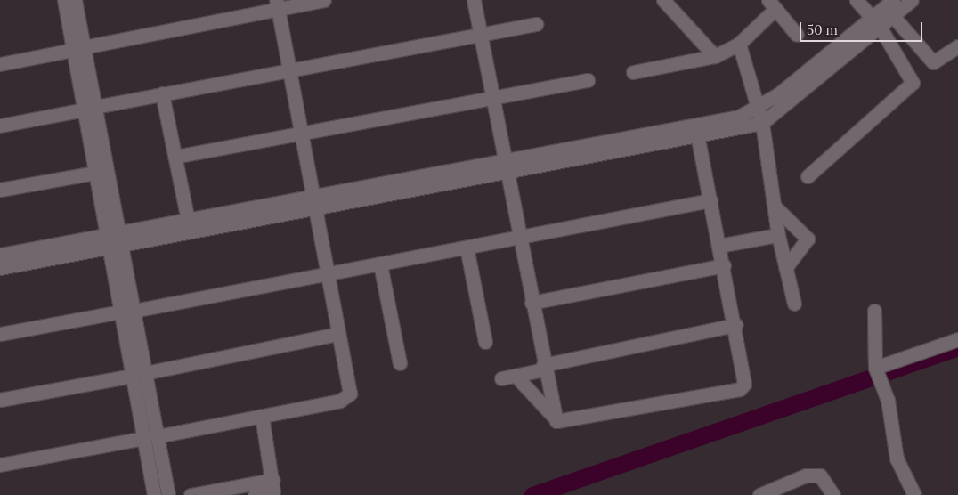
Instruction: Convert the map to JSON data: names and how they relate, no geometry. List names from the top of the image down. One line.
{"scale_bar":"50 m"}
